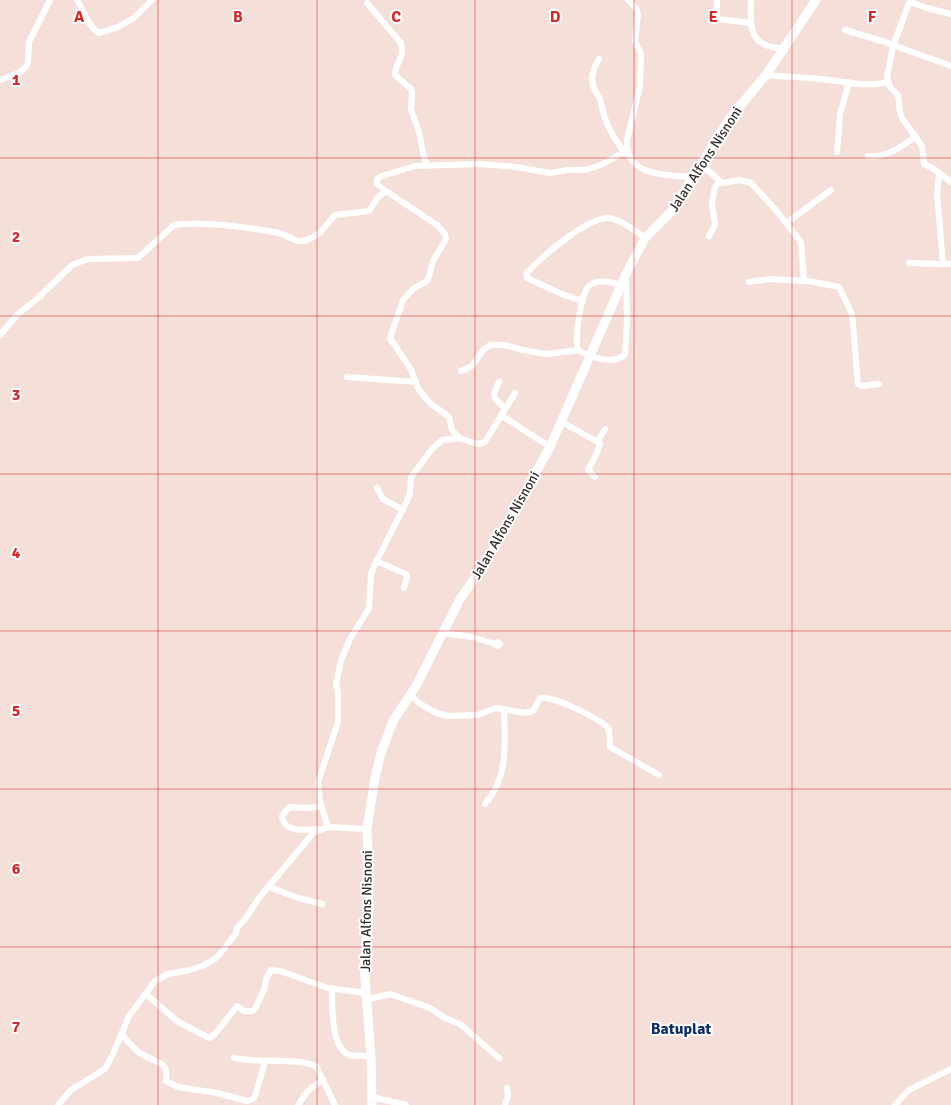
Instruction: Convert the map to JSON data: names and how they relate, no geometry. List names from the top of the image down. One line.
{"streets":{"main road":["Jalan Alfons Nisnoni"]},"districts":["Batuplat"],"grid":{"columns":["A","B","C","D","E","F"],"rows":["1","2","3","4","5","6","7"]}}
